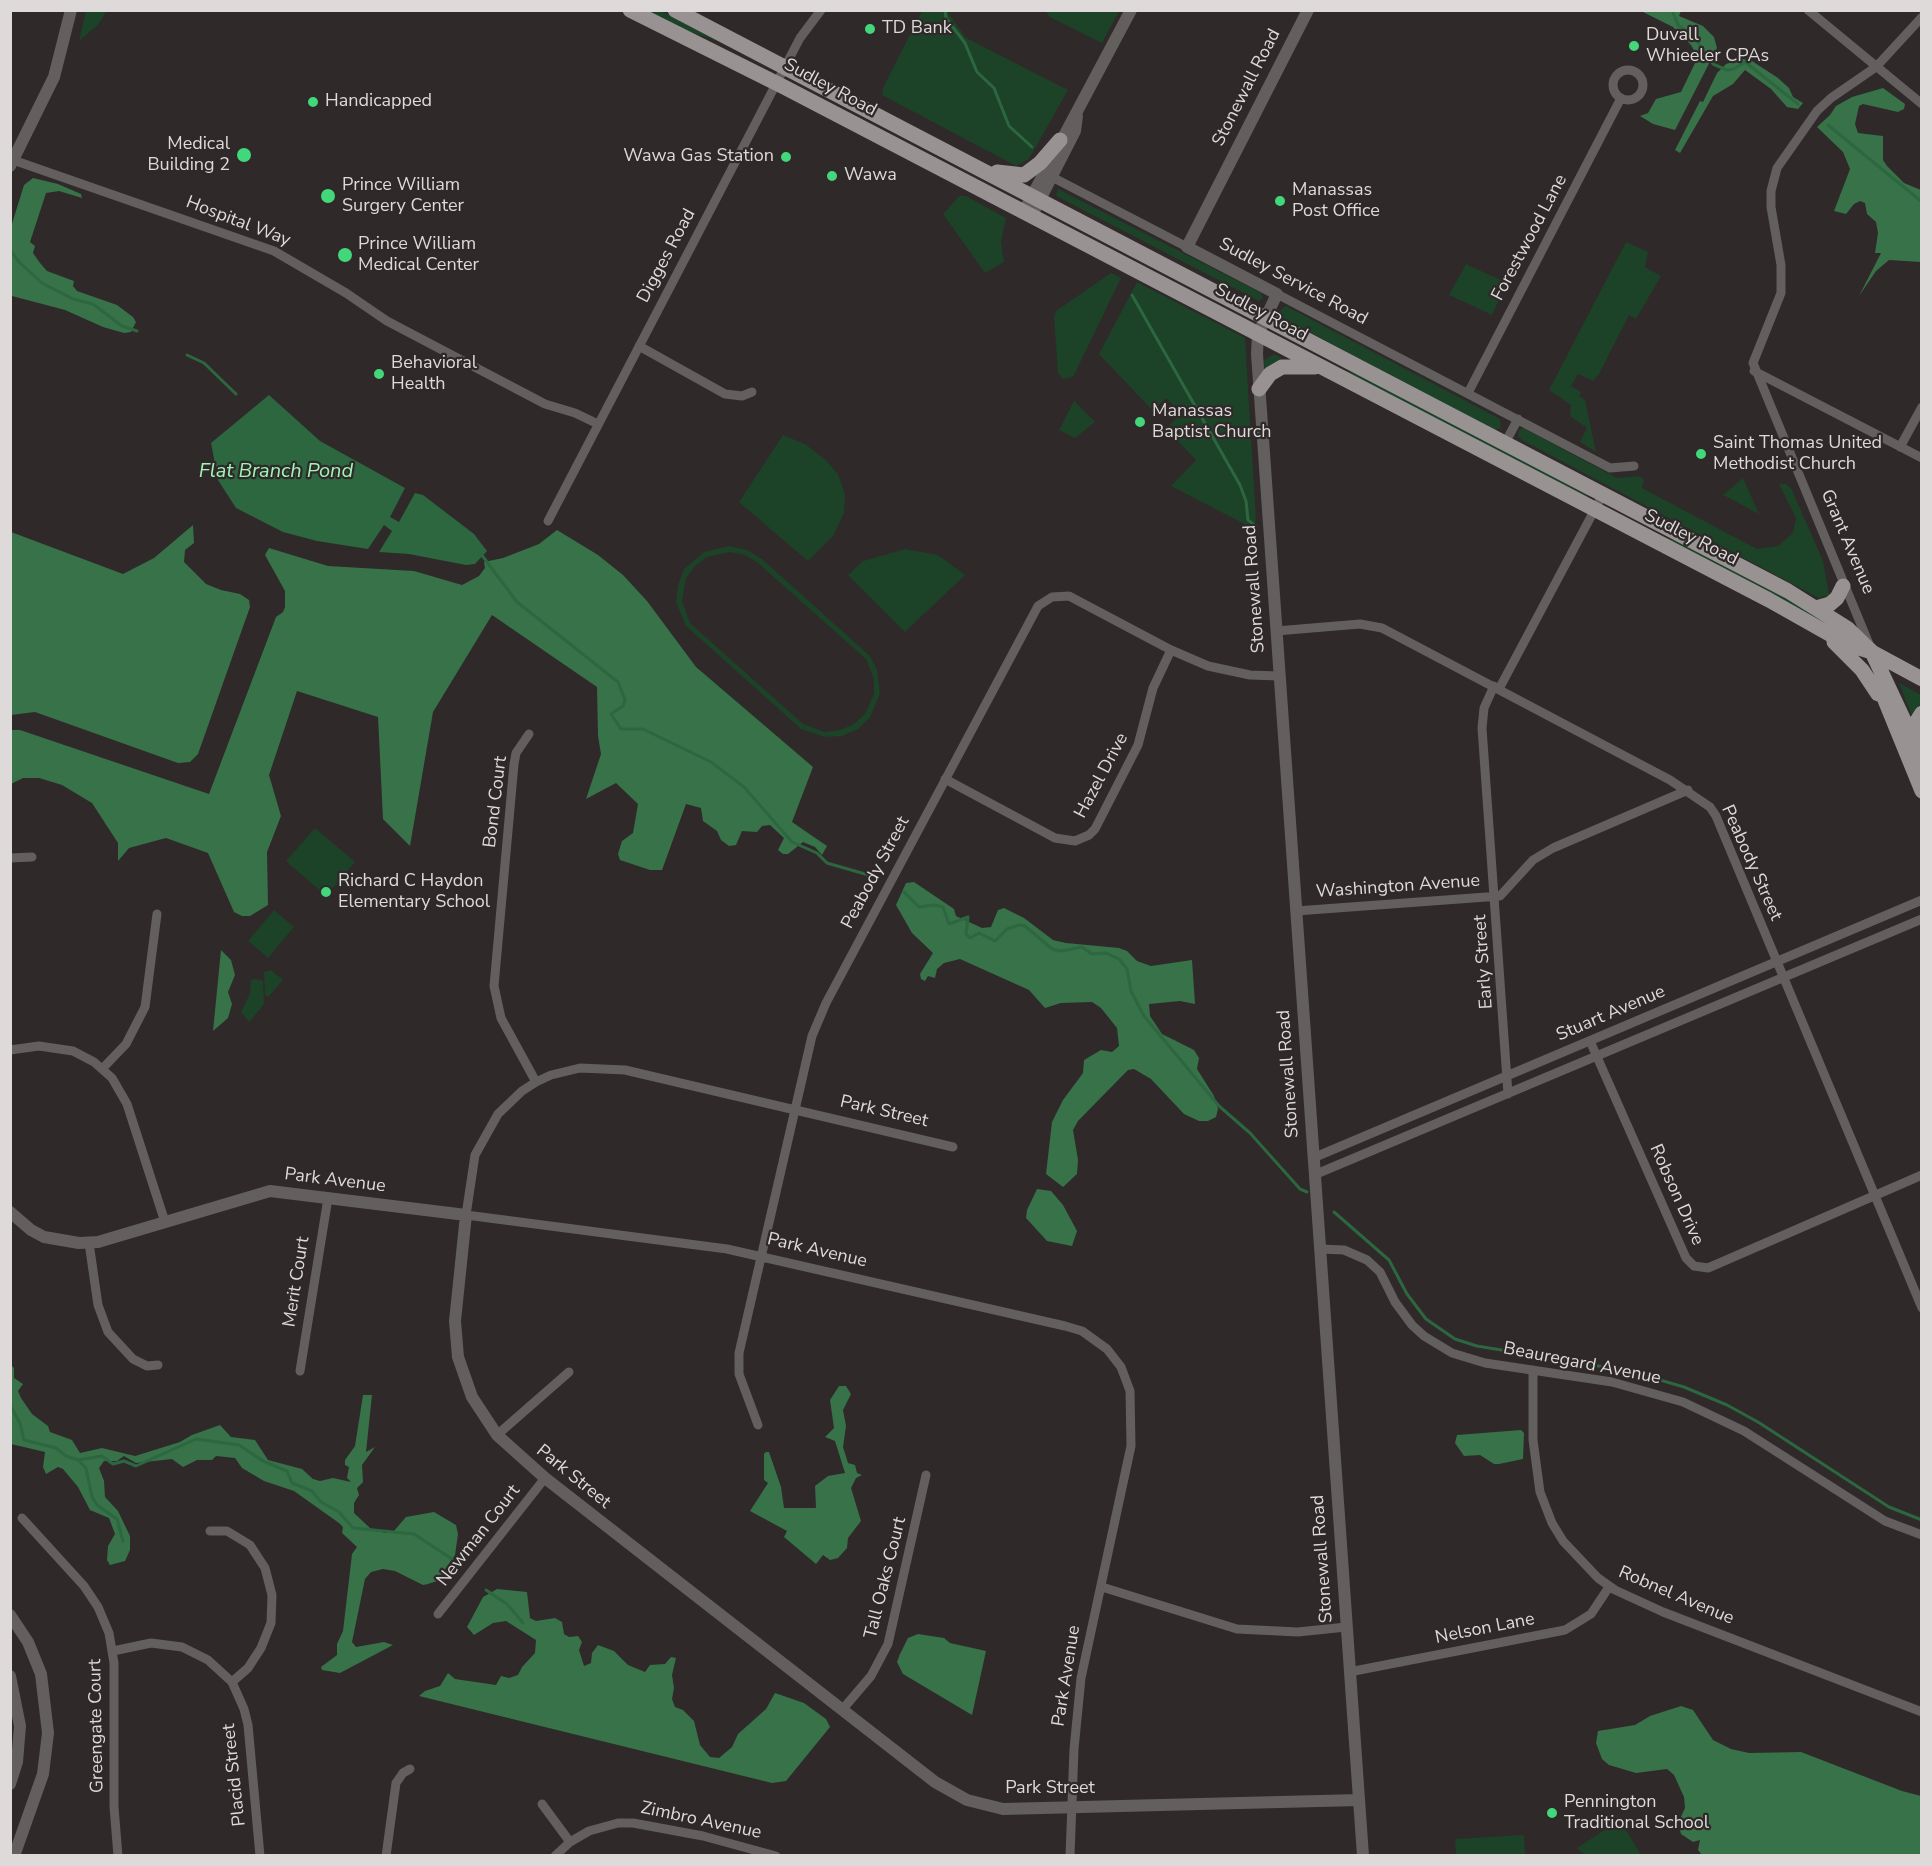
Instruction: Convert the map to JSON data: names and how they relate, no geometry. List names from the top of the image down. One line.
{"streets":{"main road":["Sudley Road","Grant Avenue"],"street":["Stonewall Road","Hospital Way","Forestwood Lane","Digges Road","Sudley Service Road","Hazel Drive","Bond Court","Peabody Street","Washington Avenue","Early Street","Stuart Avenue","Park Street","Park Avenue","Robson Drive","Merit Court","Beauregard Avenue","Newman Court","Tall Oaks Court","Robnel Avenue","Nelson Lane","Greengate Court","Placid Street","Zimbro Avenue"]},"crossings":[["Sudley Road","Stonewall Road"],["Sudley Road","Digges Road"],["Sudley Road","Grant Avenue"],["Sudley Road","Early Street"],["Stonewall Road","Sudley Service Road"],["Stonewall Road","Peabody Street"],["Stonewall Road","Washington Avenue"],["Stonewall Road","Stuart Avenue"],["Stonewall Road","Park Street"],["Stonewall Road","Beauregard Avenue"],["Stonewall Road","Nelson Lane"],["Hospital Way","Digges Road"],["Forestwood Lane","Sudley Service Road"],["Hazel Drive","Peabody Street"],["Bond Court","Park Street"],["Peabody Street","Washington Avenue"],["Peabody Street","Early Street"],["Peabody Street","Stuart Avenue"],["Peabody Street","Park Street"],["Peabody Street","Park Avenue"],["Peabody Street","Robson Drive"],["Washington Avenue","Early Street"],["Early Street","Stuart Avenue"],["Stuart Avenue","Robson Drive"],["Park Street","Park Avenue"],["Park Street","Newman Court"],["Park Street","Tall Oaks Court"],["Park Avenue","Merit Court"],["Beauregard Avenue","Robnel Avenue"],["Robnel Avenue","Nelson Lane"],["Greengate Court","Placid Street"]],"water":["Flat Branch Pond"],"places":["TD Bank","Duvall Whieeler CPAs","Handicapped","Medical Building 2","Wawa Gas Station","Wawa","Prince William Surgery Center","Manassas Post Office","Prince William Medical Center","Behavioral Health","Manassas Baptist Church","Saint Thomas United Methodist Church","Richard C Haydon Elementary School","Pennington Traditional School"]}
